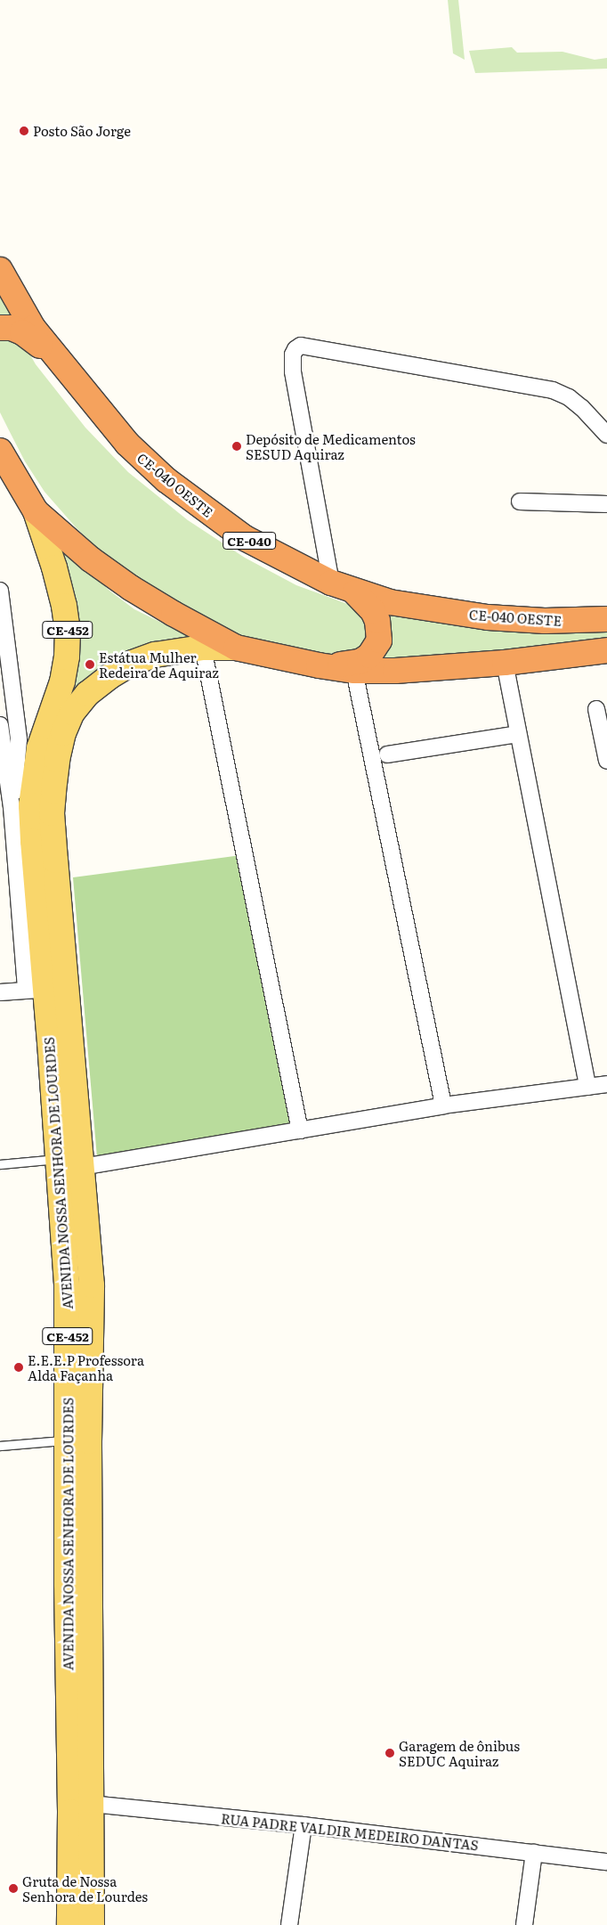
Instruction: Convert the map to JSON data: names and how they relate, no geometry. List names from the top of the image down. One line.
{"streets":{"highway":["CE-040 OESTE","CE-040"],"main road":["CE-452","AVENIDA NOSSA SENHORA DE LOURDES"],"street":["RUA PADRE VALDIR MEDEIRO DANTAS"]},"crossings":[["CE-452","AVENIDA NOSSA SENHORA DE LOURDES"],["AVENIDA NOSSA SENHORA DE LOURDES","RUA PADRE VALDIR MEDEIRO DANTAS"]],"places":["Posto São Jorge","Depósito de Medicamentos SESUD Aquiraz","Estátua Mulher Redeira de Aquiraz","E.E.E.P Professora Alda Façanha","Garagem de ônibus SEDUC Aquiraz","Gruta de Nossa Senhora de Lourdes"]}
